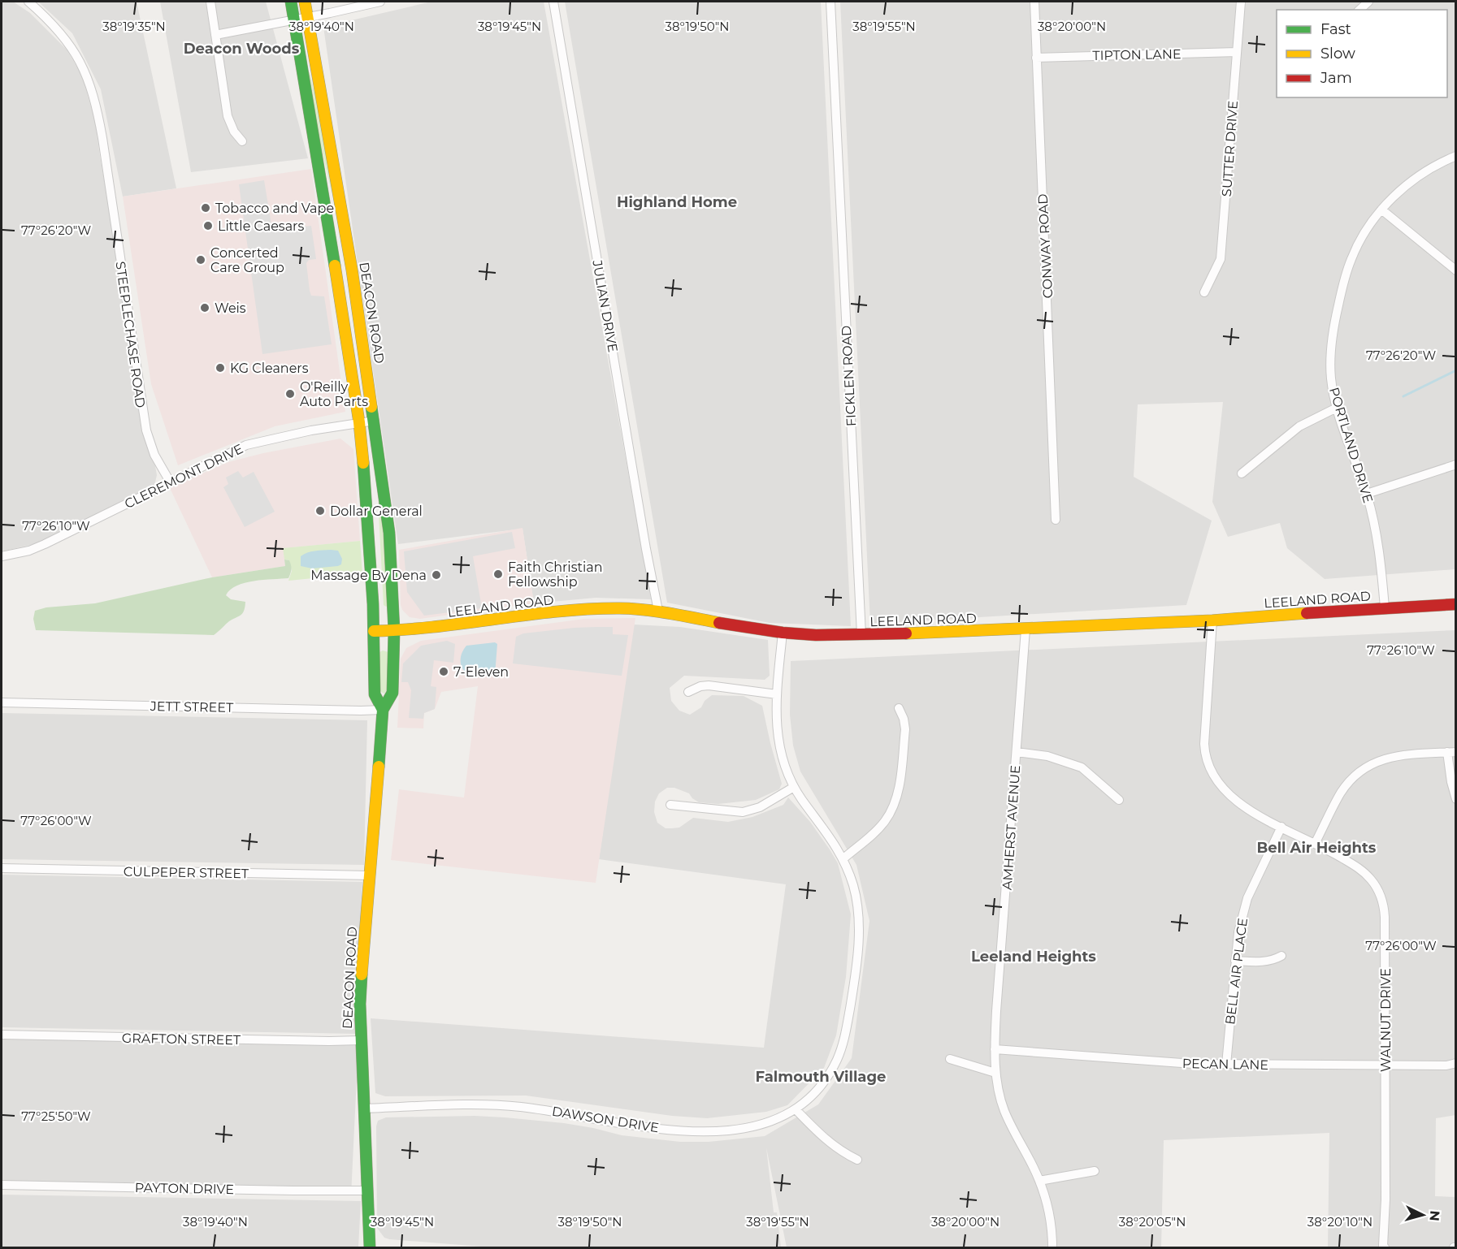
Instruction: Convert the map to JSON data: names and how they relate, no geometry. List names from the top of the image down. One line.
{"streets":{"main road":["DEACON ROAD","LEELAND ROAD"],"street":["TIPTON LANE","SUTTER DRIVE","CONWAY ROAD","JULIAN DRIVE","STEEPLECHASE ROAD","FICKLEN ROAD","PORTLAND DRIVE","CLEREMONT DRIVE","JETT STREET","AMHERST AVENUE","CULPEPER STREET","BELL AIR PLACE","WALNUT DRIVE","GRAFTON STREET","PECAN LANE","DAWSON DRIVE","PAYTON DRIVE"]},"crossings":[["TIPTON LANE","SUTTER DRIVE"],["TIPTON LANE","CONWAY ROAD"],["JULIAN DRIVE","LEELAND ROAD"],["DEACON ROAD","CLEREMONT DRIVE"],["DEACON ROAD","LEELAND ROAD"],["DEACON ROAD","JETT STREET"],["DEACON ROAD","CULPEPER STREET"],["DEACON ROAD","GRAFTON STREET"],["DEACON ROAD","DAWSON DRIVE"],["DEACON ROAD","PAYTON DRIVE"],["STEEPLECHASE ROAD","CLEREMONT DRIVE"],["FICKLEN ROAD","LEELAND ROAD"],["PORTLAND DRIVE","LEELAND ROAD"],["LEELAND ROAD","AMHERST AVENUE"],["LEELAND ROAD","WALNUT DRIVE"],["LEELAND ROAD","DAWSON DRIVE"],["AMHERST AVENUE","PECAN LANE"],["BELL AIR PLACE","WALNUT DRIVE"],["BELL AIR PLACE","PECAN LANE"],["WALNUT DRIVE","PECAN LANE"]],"districts":["Deacon Woods","Highland Home","Bell Air Heights","Leeland Heights","Falmouth Village"],"places":["Tobacco and Vape","Little Caesars","Concerted Care Group","Weis","KG Cleaners","O'Reilly Auto Parts","Dollar General","Faith Christian Fellowship","Massage By Dena","7-Eleven"],"legend":["Fast","Slow","Jam"],"north":"right","coordinates":["38°19'35\"N","38°19'40\"N","38°19'45\"N","38°19'50\"N","38°19'55\"N","38°20'00\"N","77°26'20\"W","77°26'10\"W","77°26'00\"W","77°25'50\"W","38°20'05\"N","38°20'10\"N"]}
